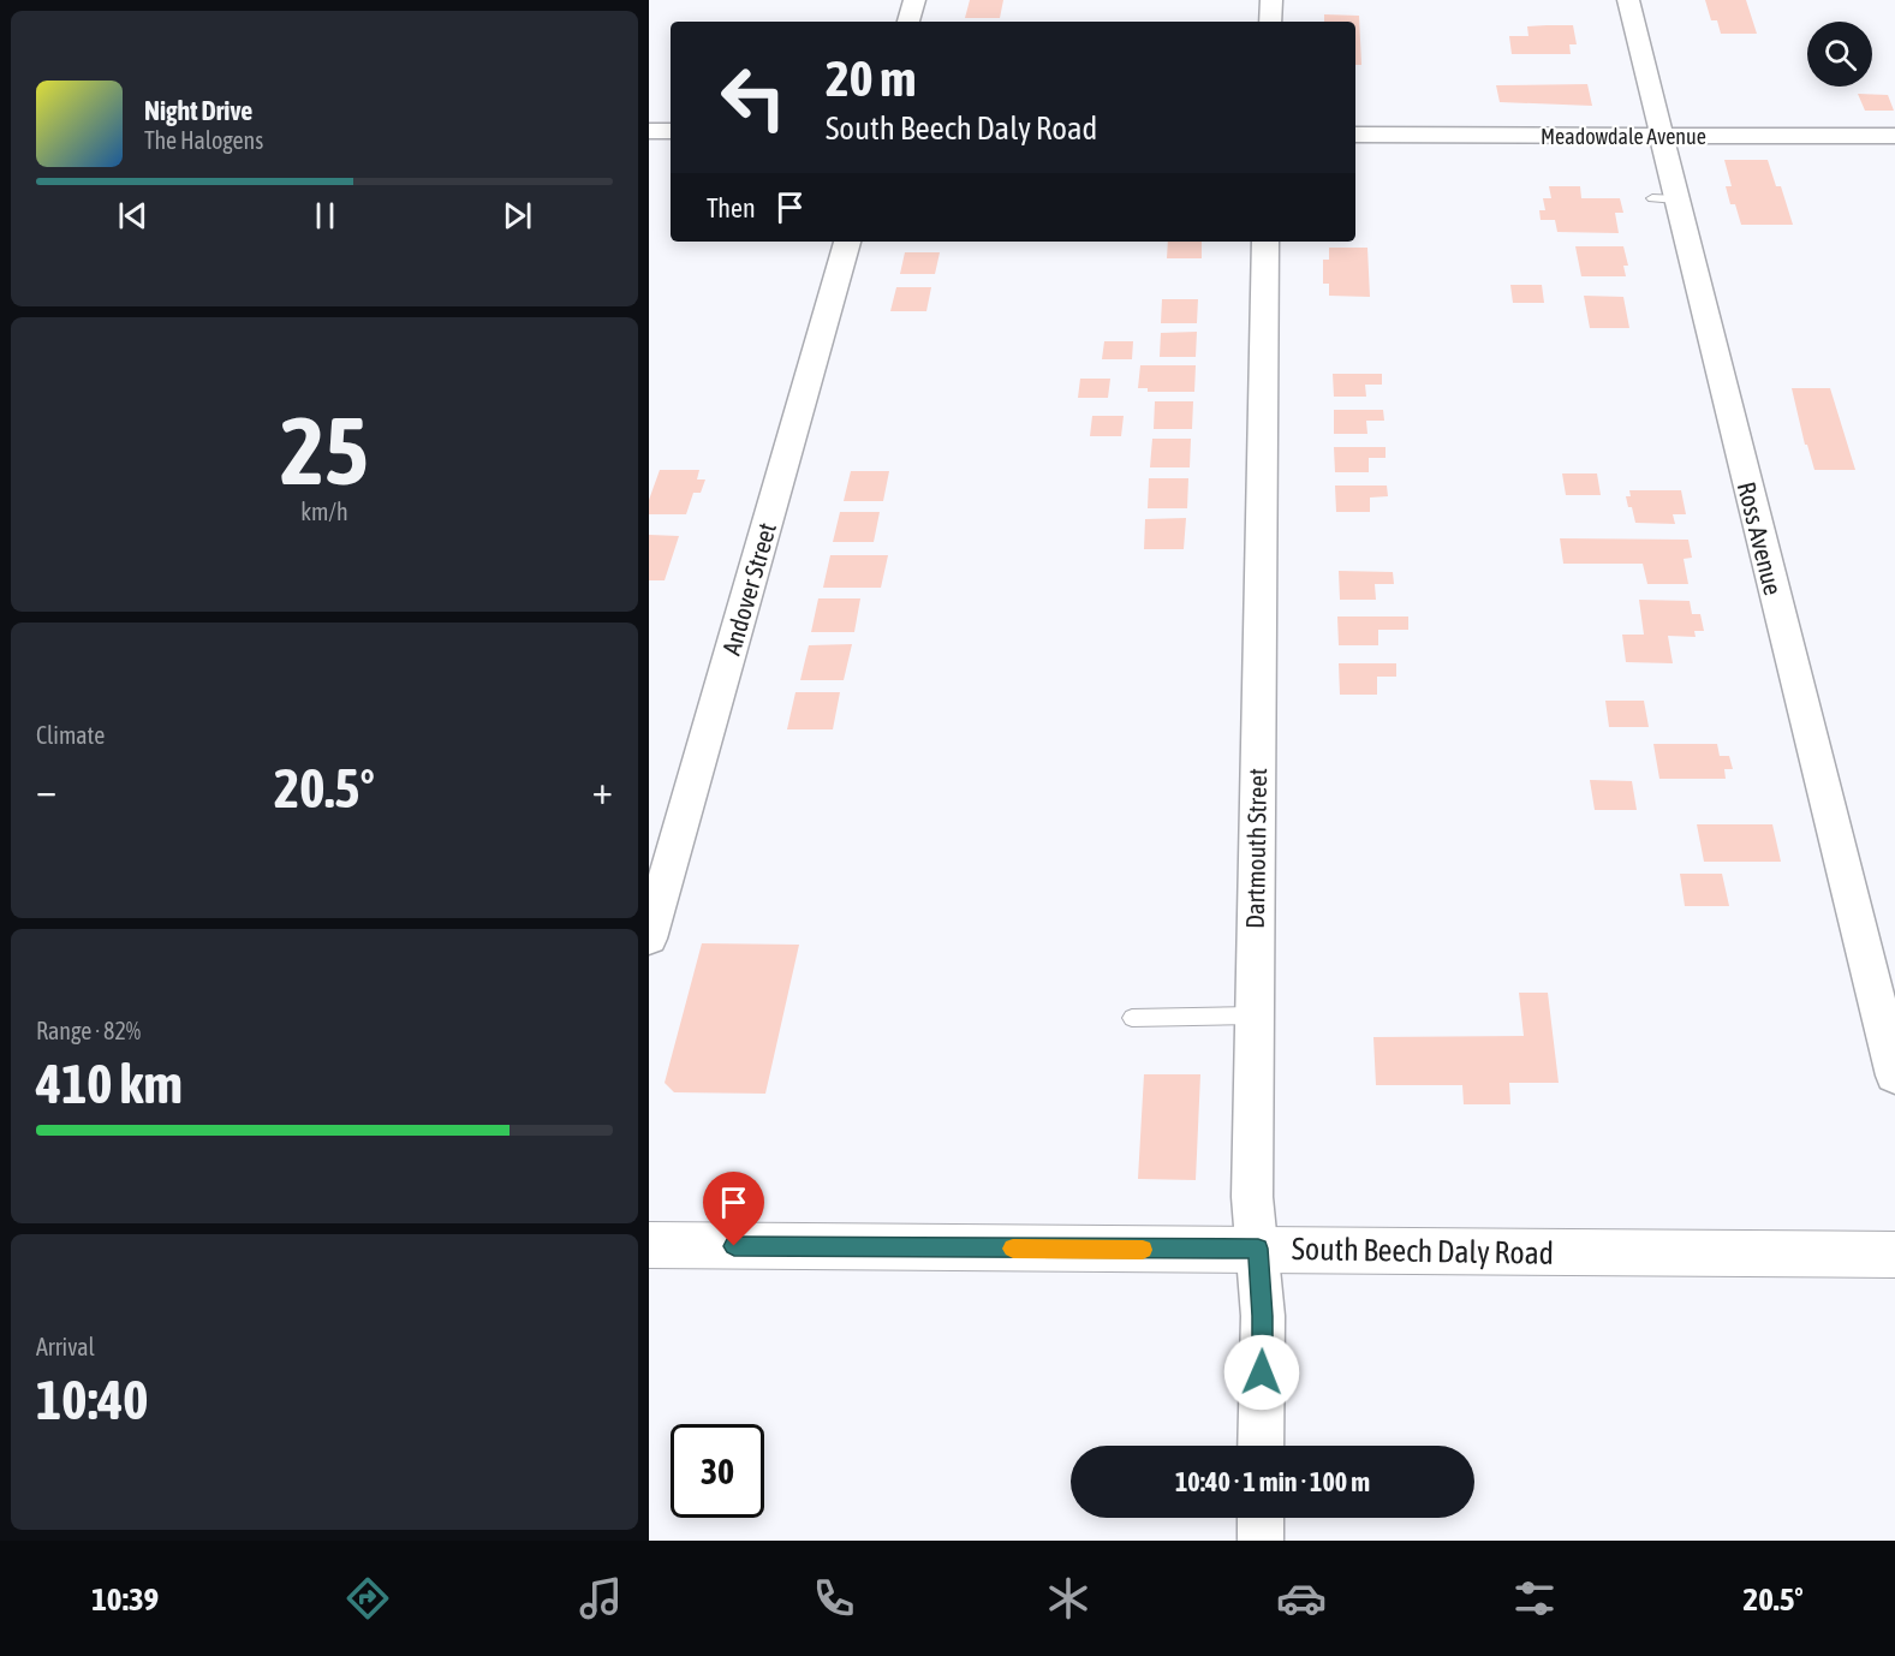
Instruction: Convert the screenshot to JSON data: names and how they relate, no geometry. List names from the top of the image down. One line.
{"streets":{"main road":["South Beech Daly Road"],"street":["Meadowdale Avenue","Ross Avenue","Andover Street","Dartmouth Street"]},"crossings":[["Meadowdale Avenue","Ross Avenue"],["Dartmouth Street","South Beech Daly Road"]],"page":{"turn":["20 m","South Beech Daly Road"],"song":["Night Drive","The Halogens"],"then":"Then","tile":[["25","km/h"],"Climate",["Range · 82%","410 km"],["Arrival","10:40"]],"heat":["−","20.5°","+"],"limit":"30","trip":"10:40 · 1 min · 100 m","tabs":["10:39","20.5°"]}}
